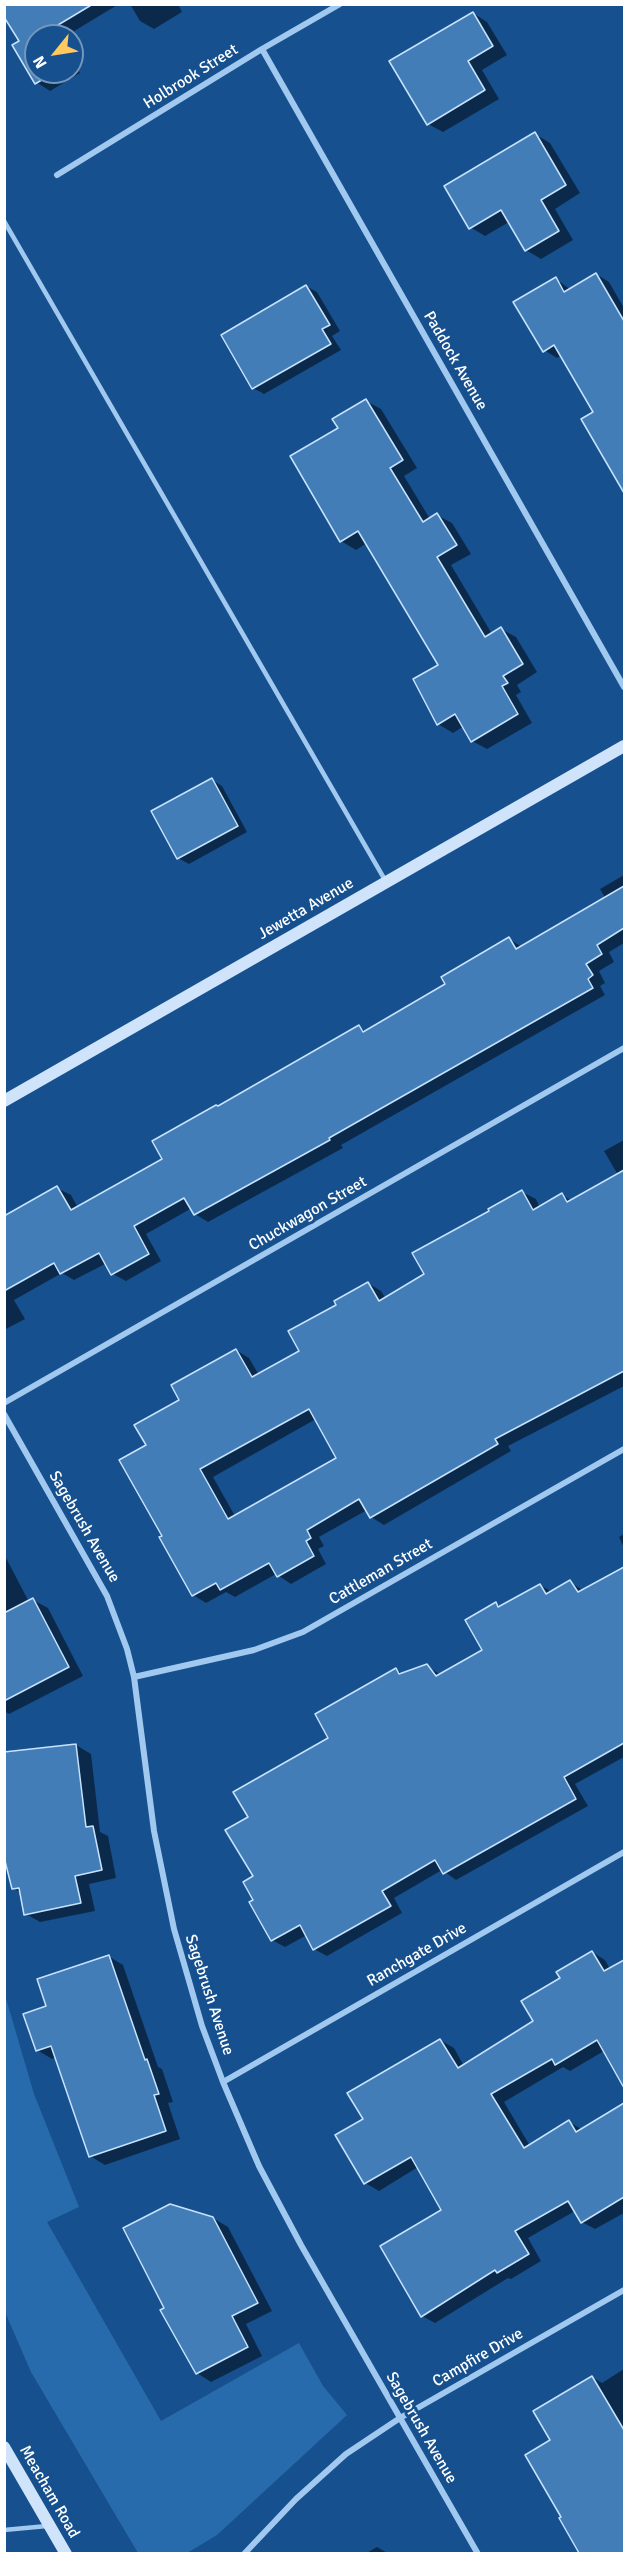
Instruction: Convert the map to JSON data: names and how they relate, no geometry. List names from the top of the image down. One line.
{"streets":{"street":["Holbrook Street","Paddock Avenue","Jewetta Avenue","Chuckwagon Street","Sagebrush Avenue","Cattleman Street","Ranchgate Drive","Campfire Drive","Meacham Road"]},"crossings":[["Holbrook Street","Paddock Avenue"],["Sagebrush Avenue","Cattleman Street"],["Sagebrush Avenue","Ranchgate Drive"],["Sagebrush Avenue","Campfire Drive"]],"north":"bottom left"}
